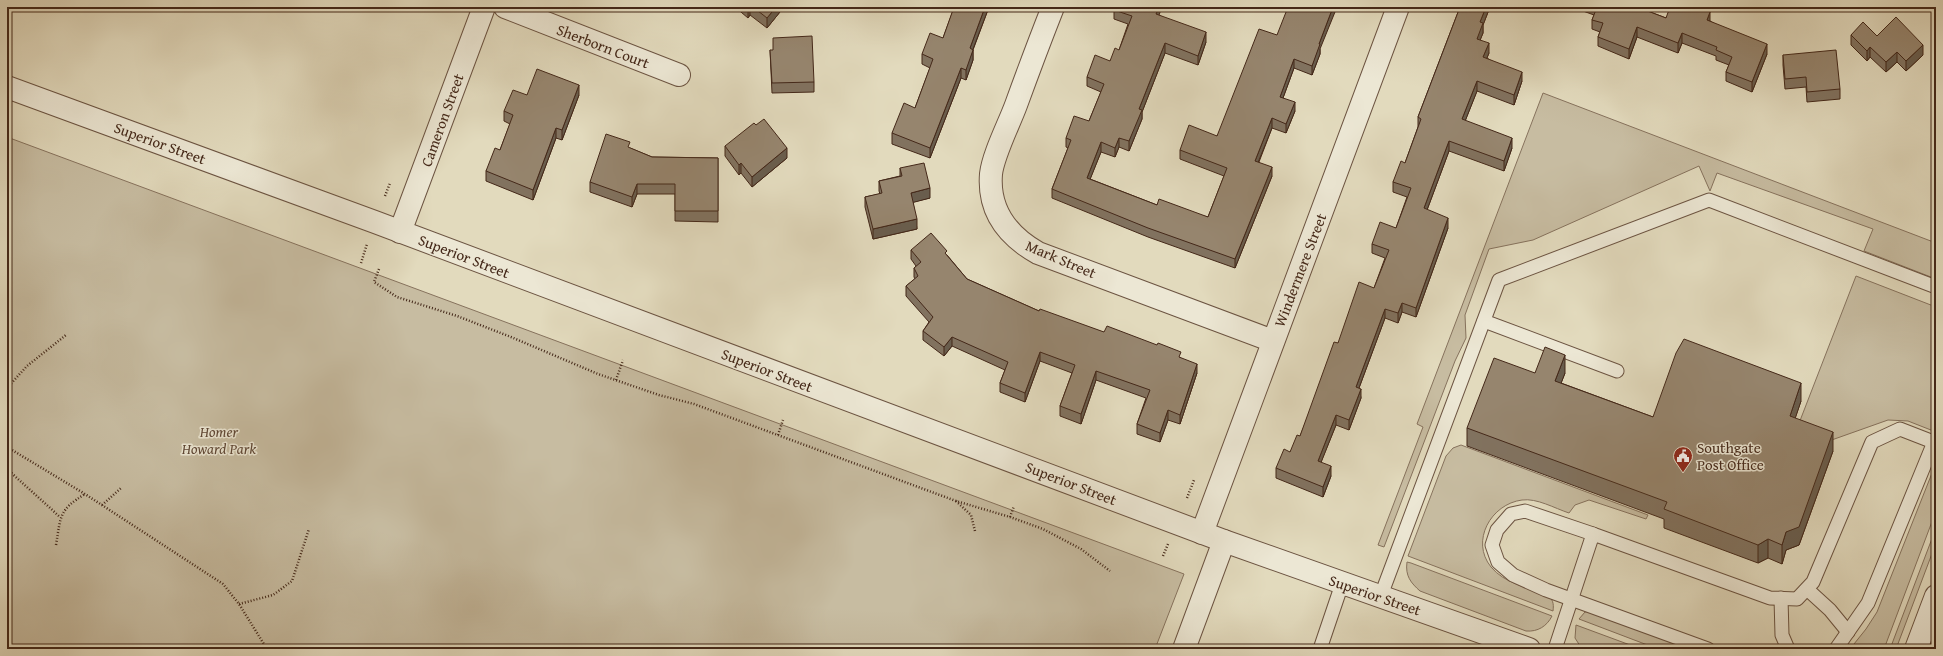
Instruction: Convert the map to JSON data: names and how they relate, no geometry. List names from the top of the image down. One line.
{"streets":{"street":["Sherborn Court","Cameron Street","Superior Street","Mark Street","Windermere Street"]},"crossings":[["Cameron Street","Superior Street"],["Superior Street","Windermere Street"],["Mark Street","Windermere Street"]],"parks":["Homer Howard Park"],"places":{"public building":["Southgate Post Office"]}}
